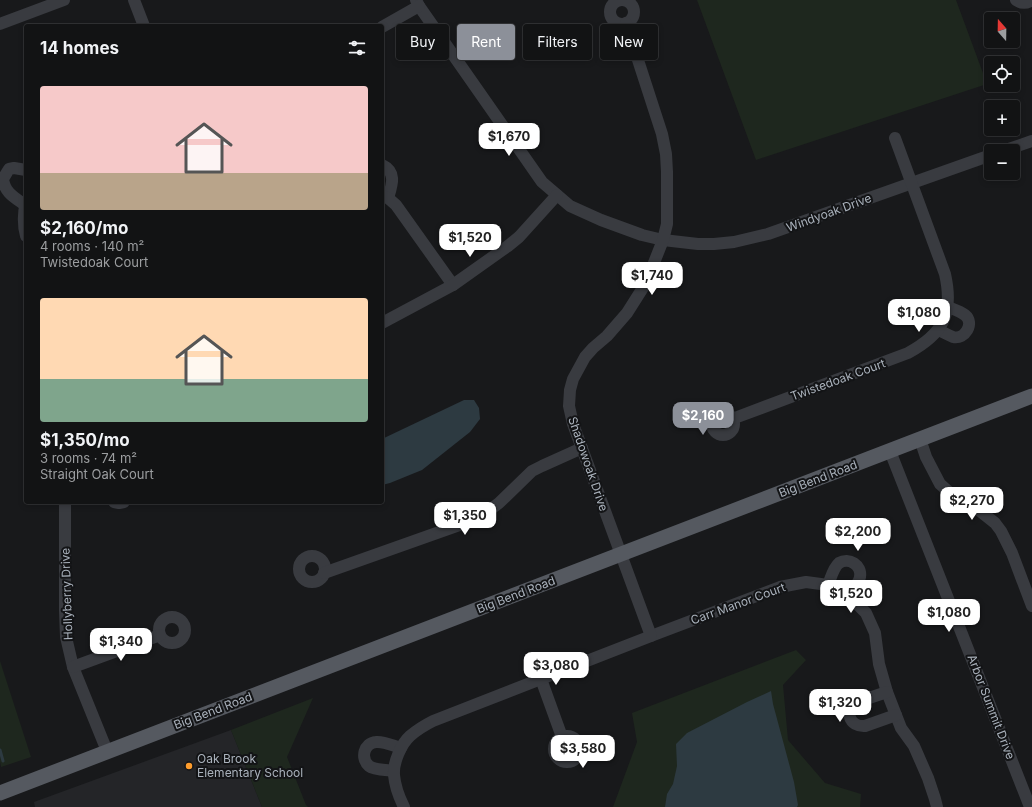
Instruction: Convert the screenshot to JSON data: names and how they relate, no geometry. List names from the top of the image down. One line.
{"streets":{"main road":["Big Bend Road"],"street":["Windyoak Drive","Twistedoak Court","Shadowoak Drive","Hollyberry Drive","Carr Manor Court","Arbor Summit Drive"]},"crossings":[["Windyoak Drive","Twistedoak Court"],["Windyoak Drive","Shadowoak Drive"],["Shadowoak Drive","Big Bend Road"],["Shadowoak Drive","Carr Manor Court"],["Big Bend Road","Hollyberry Drive"],["Big Bend Road","Arbor Summit Drive"]],"places":["Oak Brook Elementary School"],"north":"top","page":{"map_buttons":["+","−"],"chip":["Buy","Rent","Filters","New"],"heading":"14 homes","list":[{"name":"$2,160/mo","note":"4 rooms · 140 m² · Twistedoak Court"},{"name":"$1,350/mo","note":"3 rooms · 74 m² · Straight Oak Court"}],"price":["$1,670","$1,520","$1,740","$1,080","$2,160","$2,270","$1,350","$2,200","$1,520","$1,080","$1,340","$3,080","$1,320","$3,580"]}}
